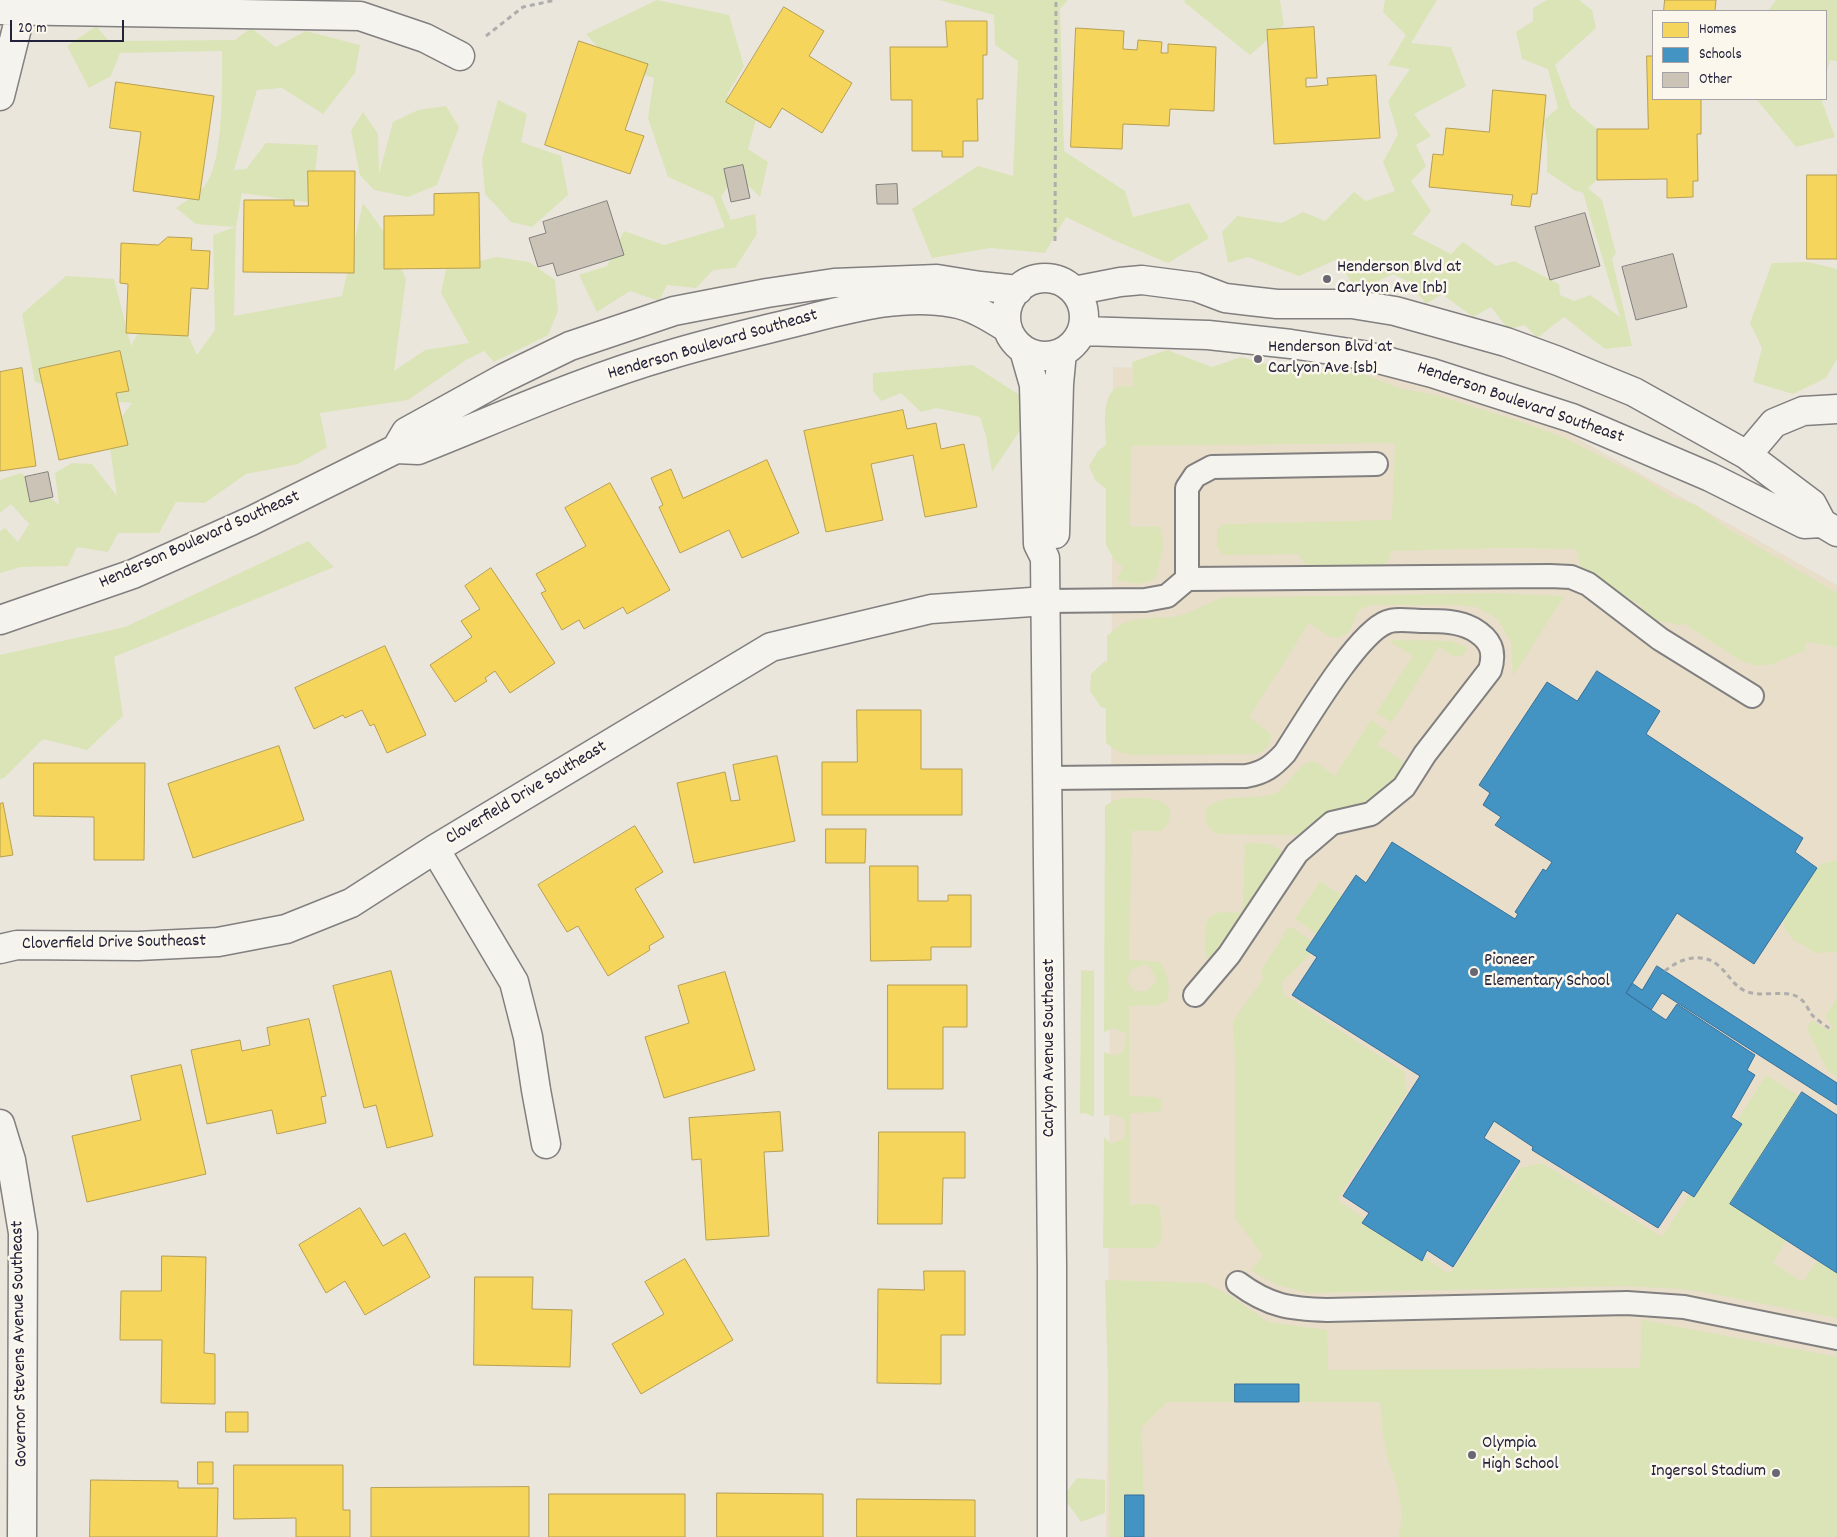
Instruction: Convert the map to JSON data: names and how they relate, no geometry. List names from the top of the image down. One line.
{"streets":{"street":["Henderson Boulevard Southeast","Cloverfield Drive Southeast","Carlyon Avenue Southeast","Governor Stevens Avenue Southeast"]},"crossings":[["Henderson Boulevard Southeast","Carlyon Avenue Southeast"],["Cloverfield Drive Southeast","Carlyon Avenue Southeast"]],"places":["Henderson Blvd at Carlyon Ave [nb]","Henderson Blvd at Carlyon Ave [sb]","Pioneer Elementary School","Olympia High School","Ingersol Stadium"],"legend":["Homes","Schools","Other"],"scale_bar":"20 m"}
